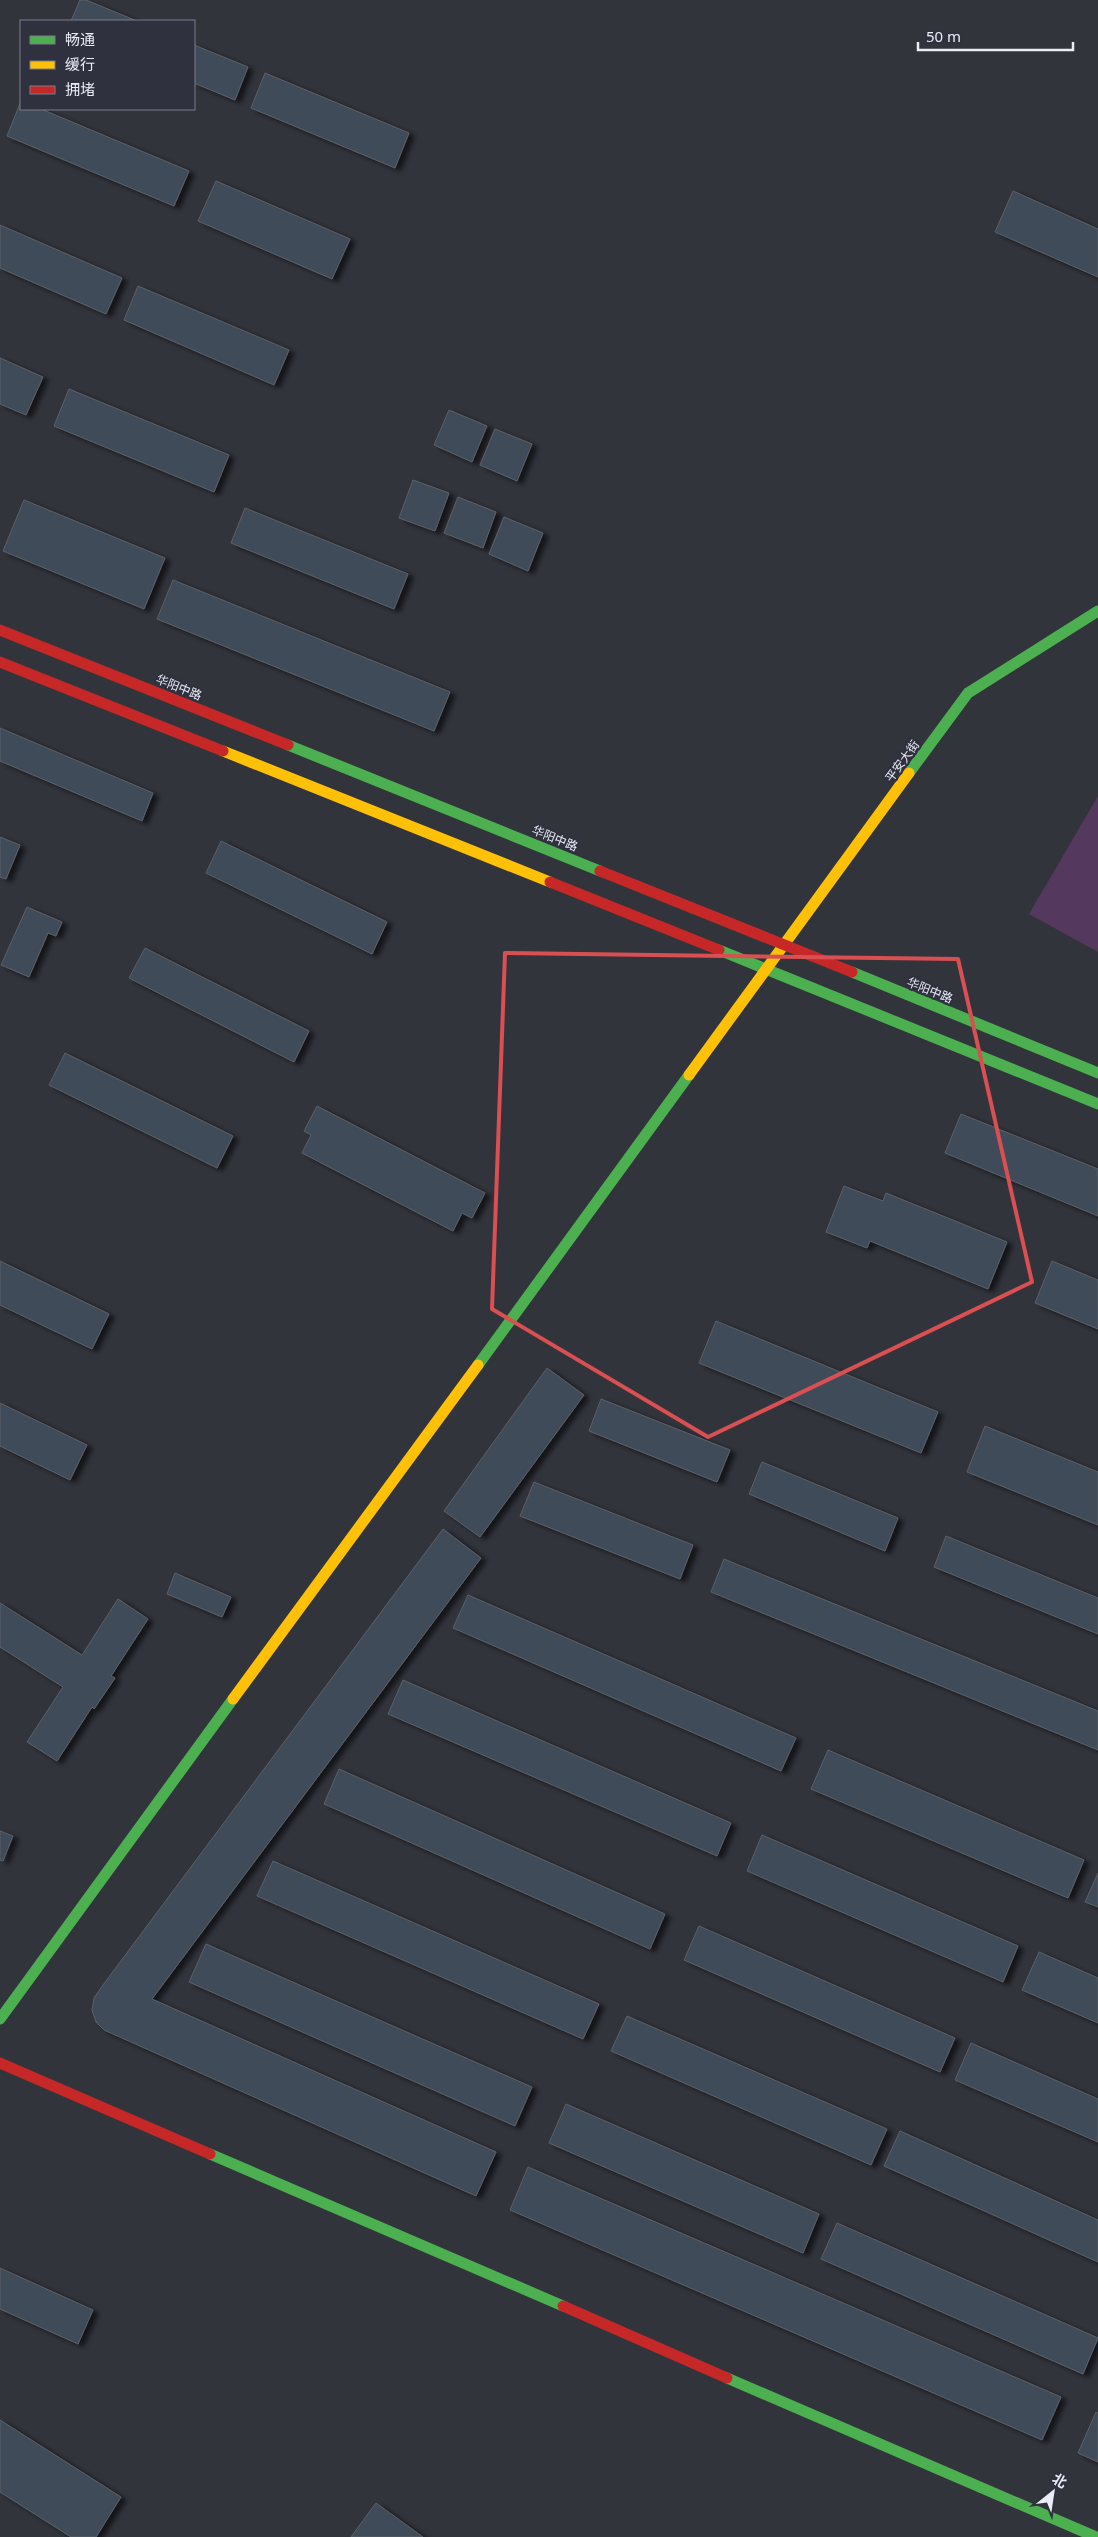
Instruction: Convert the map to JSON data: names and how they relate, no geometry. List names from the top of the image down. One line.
{"streets":{"street":["华阳中路","平安大街"]},"crossings":[["华阳中路","平安大街"]],"legend":["畅通","缓行","拥堵"],"scale_bar":"50 m","north":"top right"}
